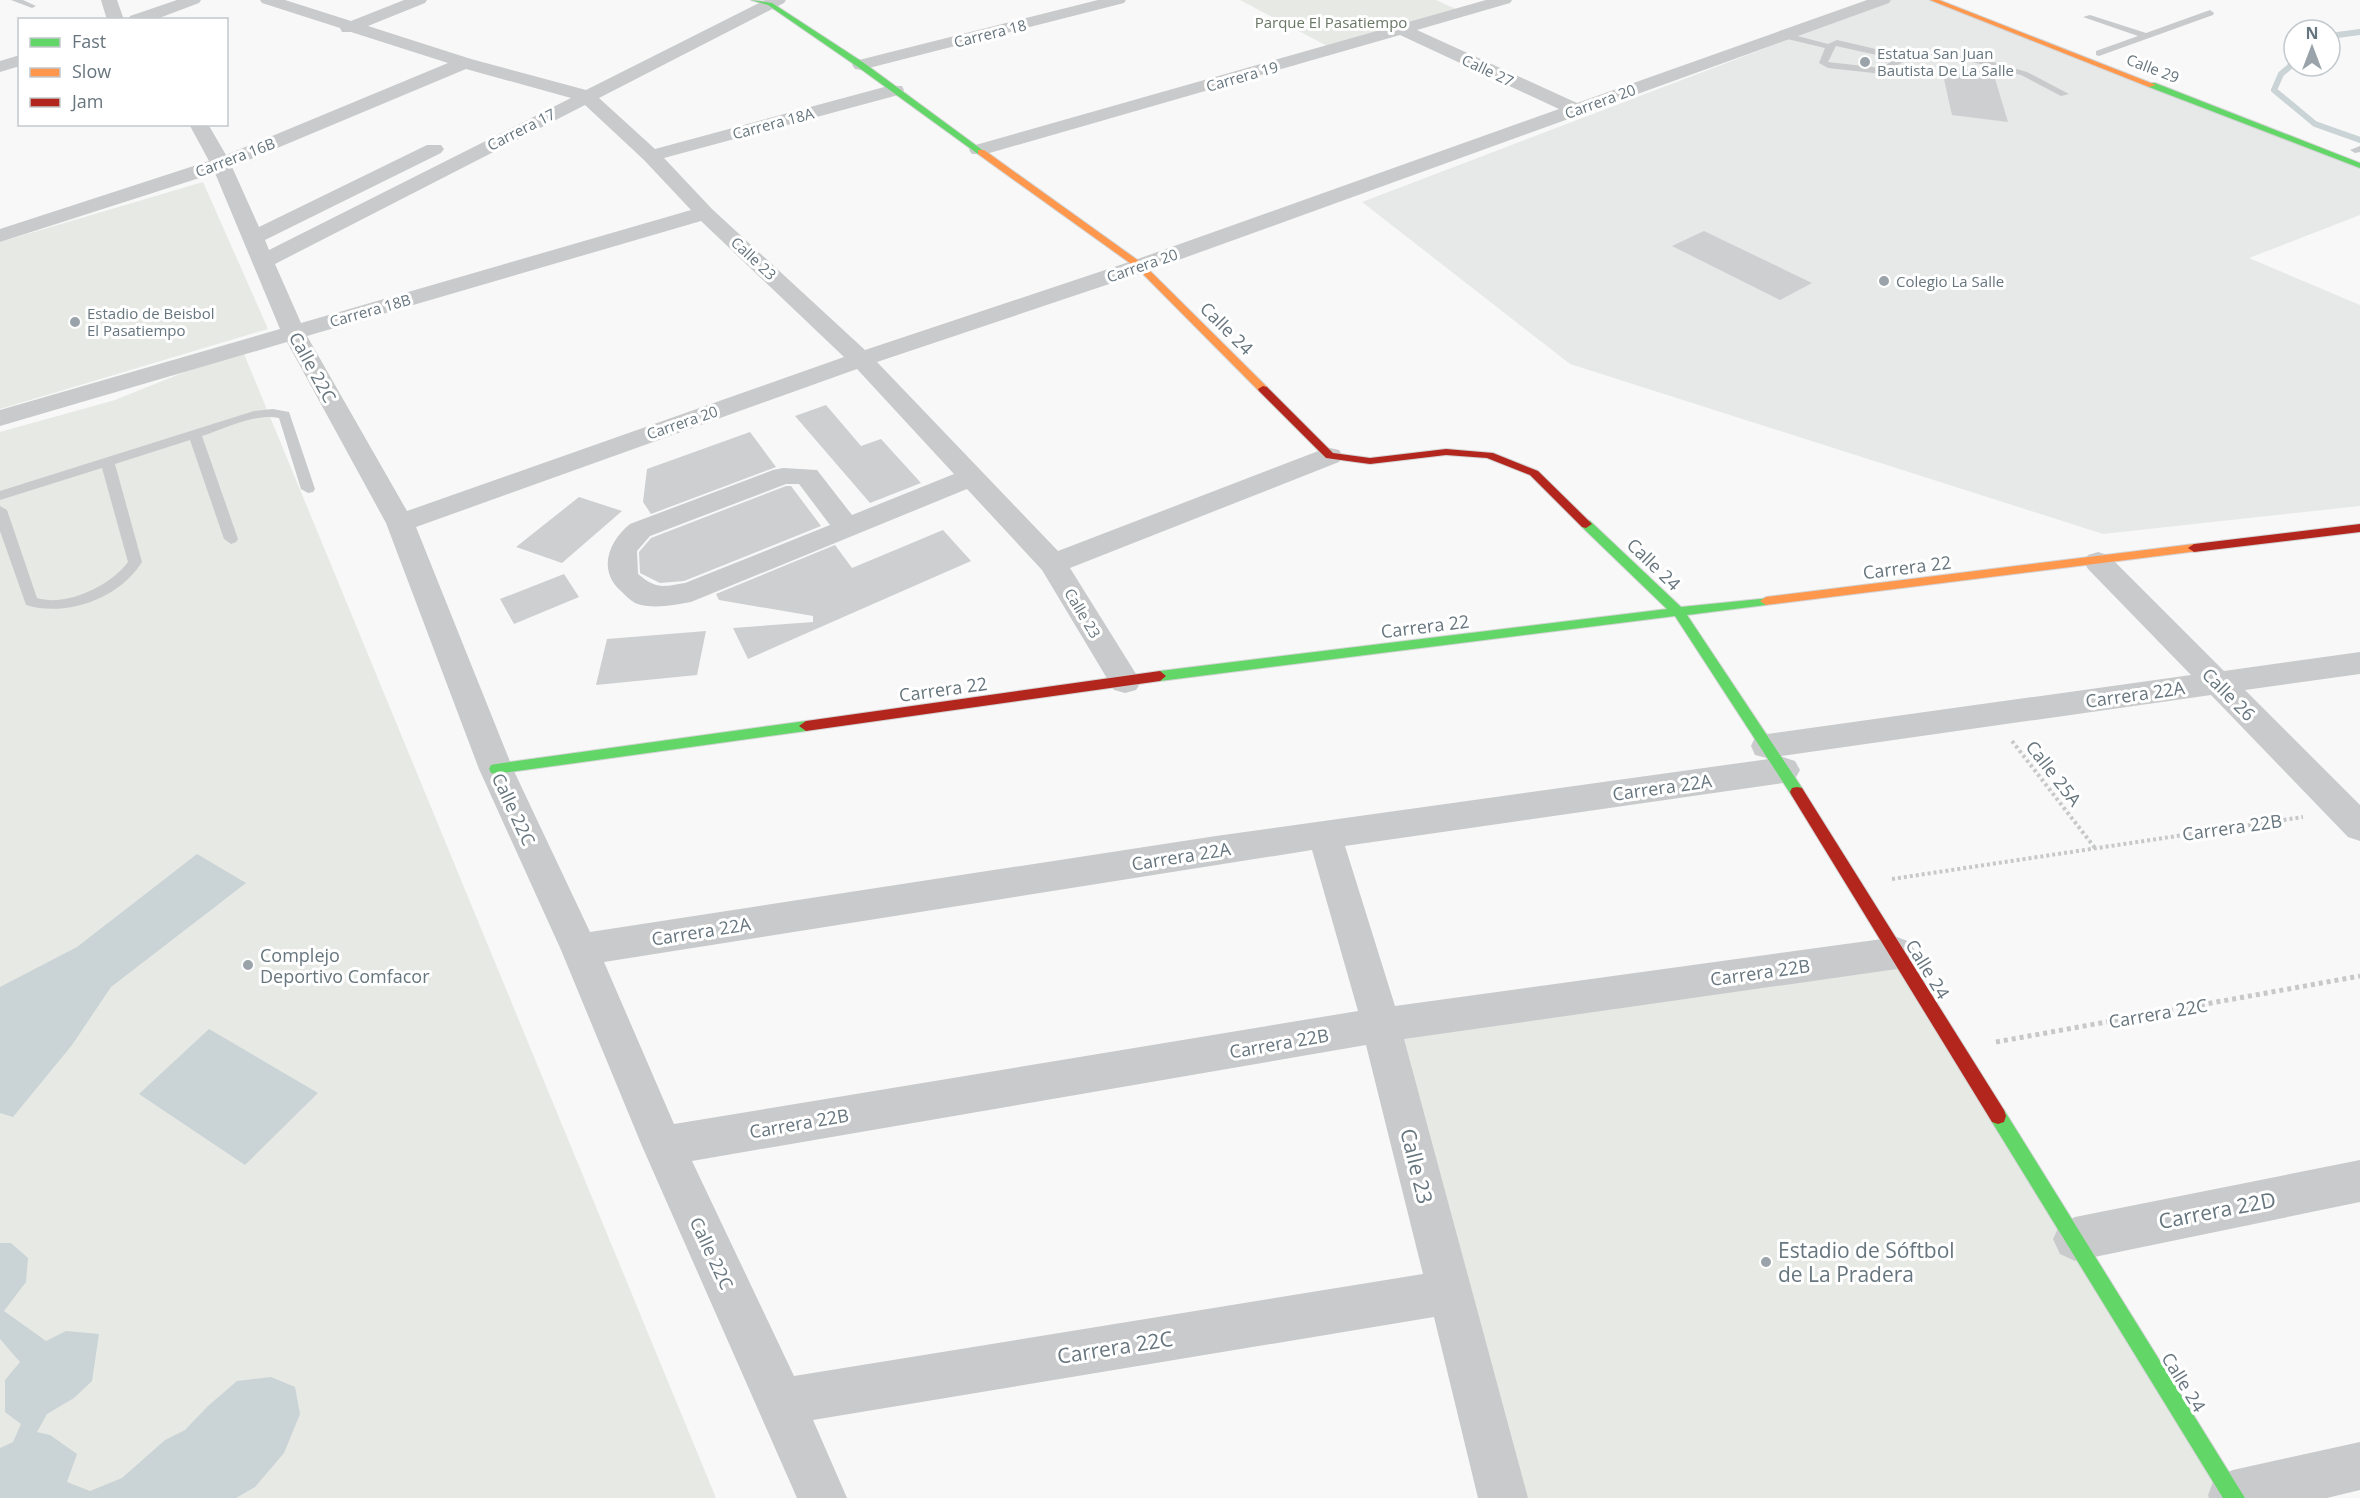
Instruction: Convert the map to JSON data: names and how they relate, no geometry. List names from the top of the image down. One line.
{"streets":{"street":["Carrera 18","Calle 29","Calle 27","Carrera 19","Carrera 20","Carrera 18A","Carrera 17","Carrera 16B","Calle 23","Carrera 18B","Calle 24","Calle 22C","Carrera 22","Carrera 22A","Calle 26","Carrera 22B","Carrera 22C","Carrera 22D"],"path":["Calle 25A"]},"crossings":[["Carrera 18","Calle 24"],["Calle 27","Carrera 19"],["Calle 27","Carrera 20"],["Carrera 19","Calle 24"],["Carrera 20","Calle 23"],["Carrera 20","Calle 24"],["Carrera 20","Calle 22C"],["Carrera 18A","Calle 23"],["Carrera 18A","Calle 24"],["Carrera 17","Calle 23"],["Carrera 17","Calle 24"],["Carrera 17","Calle 22C"],["Carrera 16B","Calle 23"],["Carrera 16B","Calle 22C"],["Calle 23","Carrera 18B"],["Calle 23","Carrera 22"],["Calle 23","Carrera 22A"],["Calle 23","Carrera 22B"],["Calle 23","Carrera 22C"],["Carrera 18B","Calle 22C"],["Calle 24","Carrera 22"],["Calle 24","Carrera 22A"],["Calle 24","Carrera 22B"],["Calle 24","Carrera 22C"],["Calle 24","Carrera 22D"],["Calle 22C","Carrera 22"],["Calle 22C","Carrera 22A"],["Calle 22C","Carrera 22B"],["Calle 22C","Carrera 22C"],["Carrera 22","Calle 26"],["Carrera 22A","Calle 26"],["Carrera 22A","Calle 25A"],["Calle 26","Carrera 22B"],["Calle 25A","Carrera 22B"]],"parks":["Parque El Pasatiempo"],"places":["Estatua San Juan Bautista De La Salle","Colegio La Salle","Estadio de Beisbol El Pasatiempo","Complejo Deportivo Comfacor","Estadio de Sóftbol de La Pradera"],"legend":["Fast","Slow","Jam"],"north":"top"}
